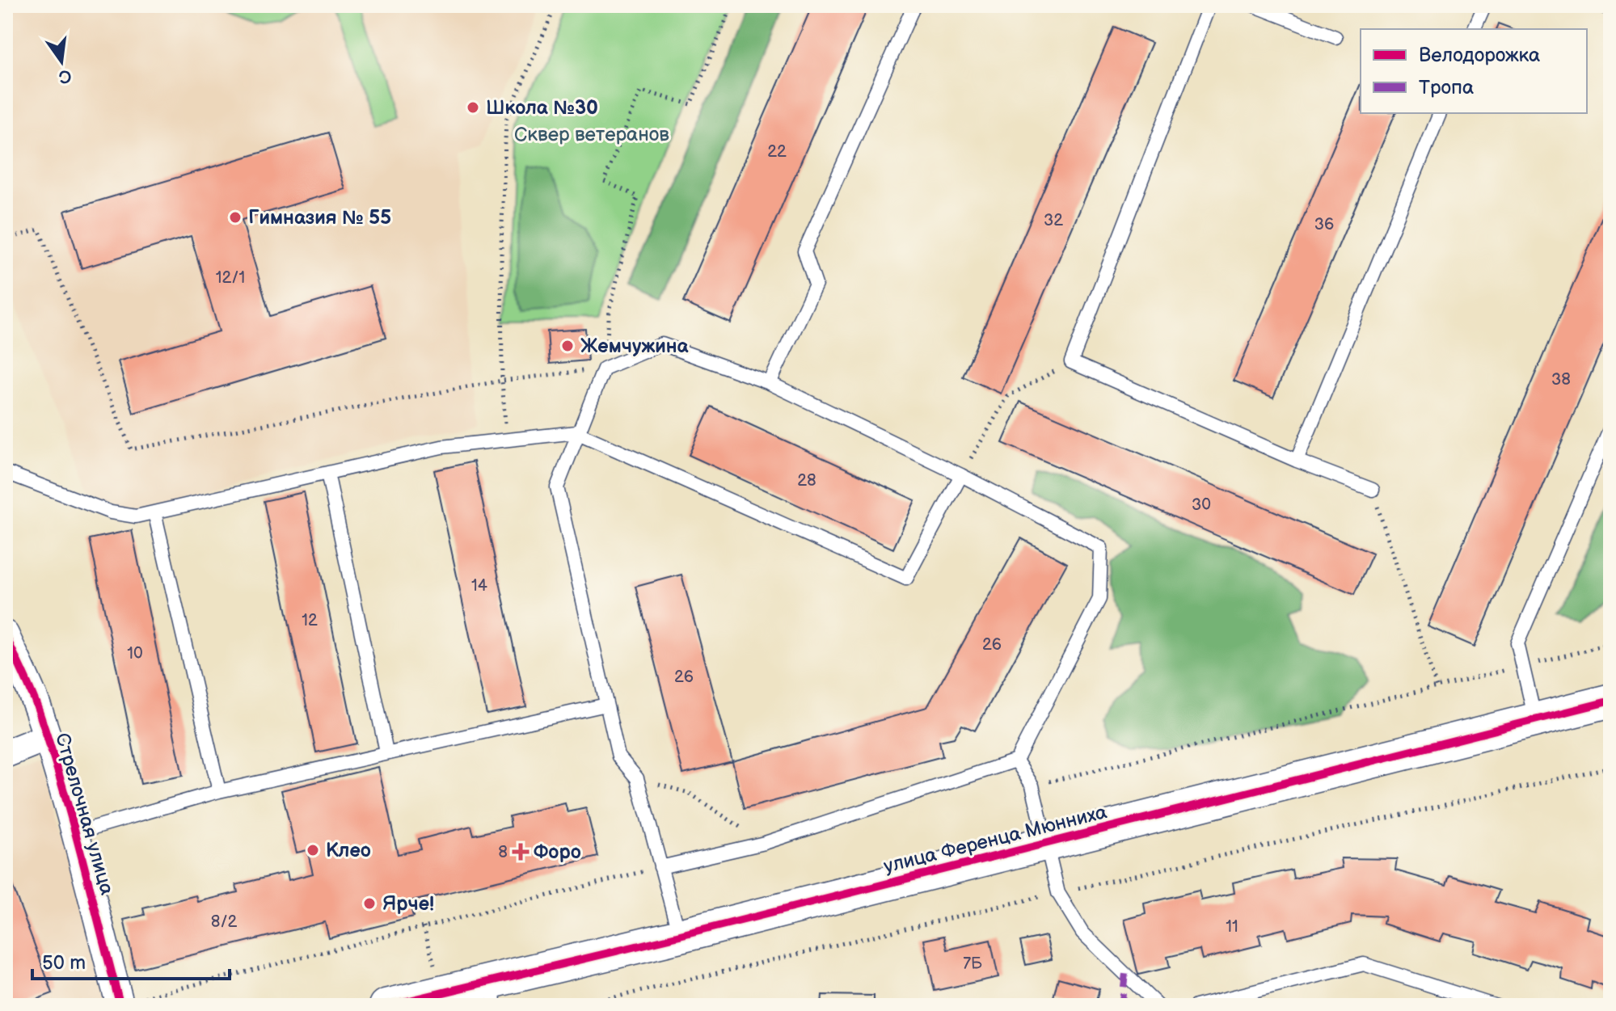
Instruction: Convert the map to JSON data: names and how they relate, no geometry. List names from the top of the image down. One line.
{"streets":{"street":["Стрелочная улица","улица Ференца Мюнниха"]},"parks":["Сквер ветеранов"],"places":{"other":["Школа №30","Гимназия № 55","Жемчужина","Клео","Ярче!"],"health":["Форо"]},"house_numbers":["22","32","36","12/1","38","28","30","14","12","26","10","26","8","8/2","11","7Б"],"legend":["Велодорожка","Тропа"],"scale_bar":"50 m","north":"bottom"}
